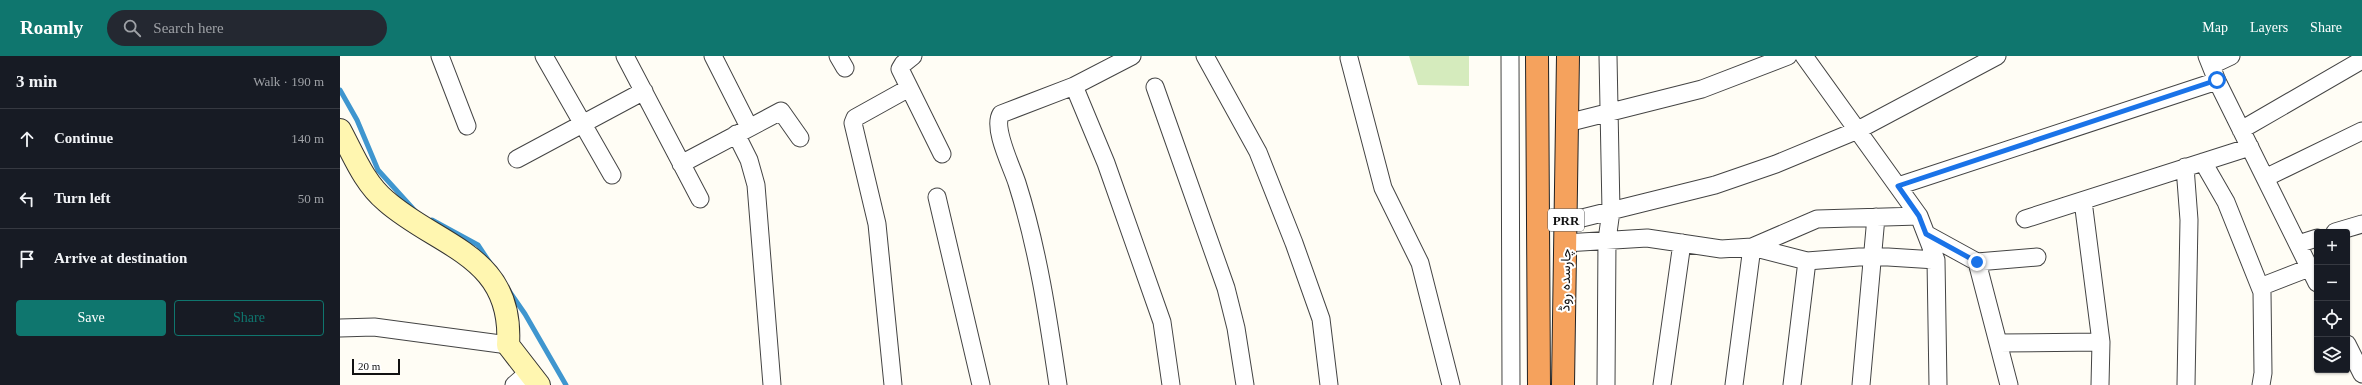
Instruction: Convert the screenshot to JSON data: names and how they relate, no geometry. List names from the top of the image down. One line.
{"streets":{"highway":["PRR","چارسدہ روڈ"]},"scale_bar":"20 m","page":{"header":"Roamly","search":"Search here","nav":["Map","Layers","Share"],"heading":["3 min","Walk · 190 m"],"list":[["Continue","140 m"],["Turn left","50 m"],"Arrive at destination"],"map_buttons":["+","−"],"buttons":["Save","Share"],"scale":"20 m"}}
